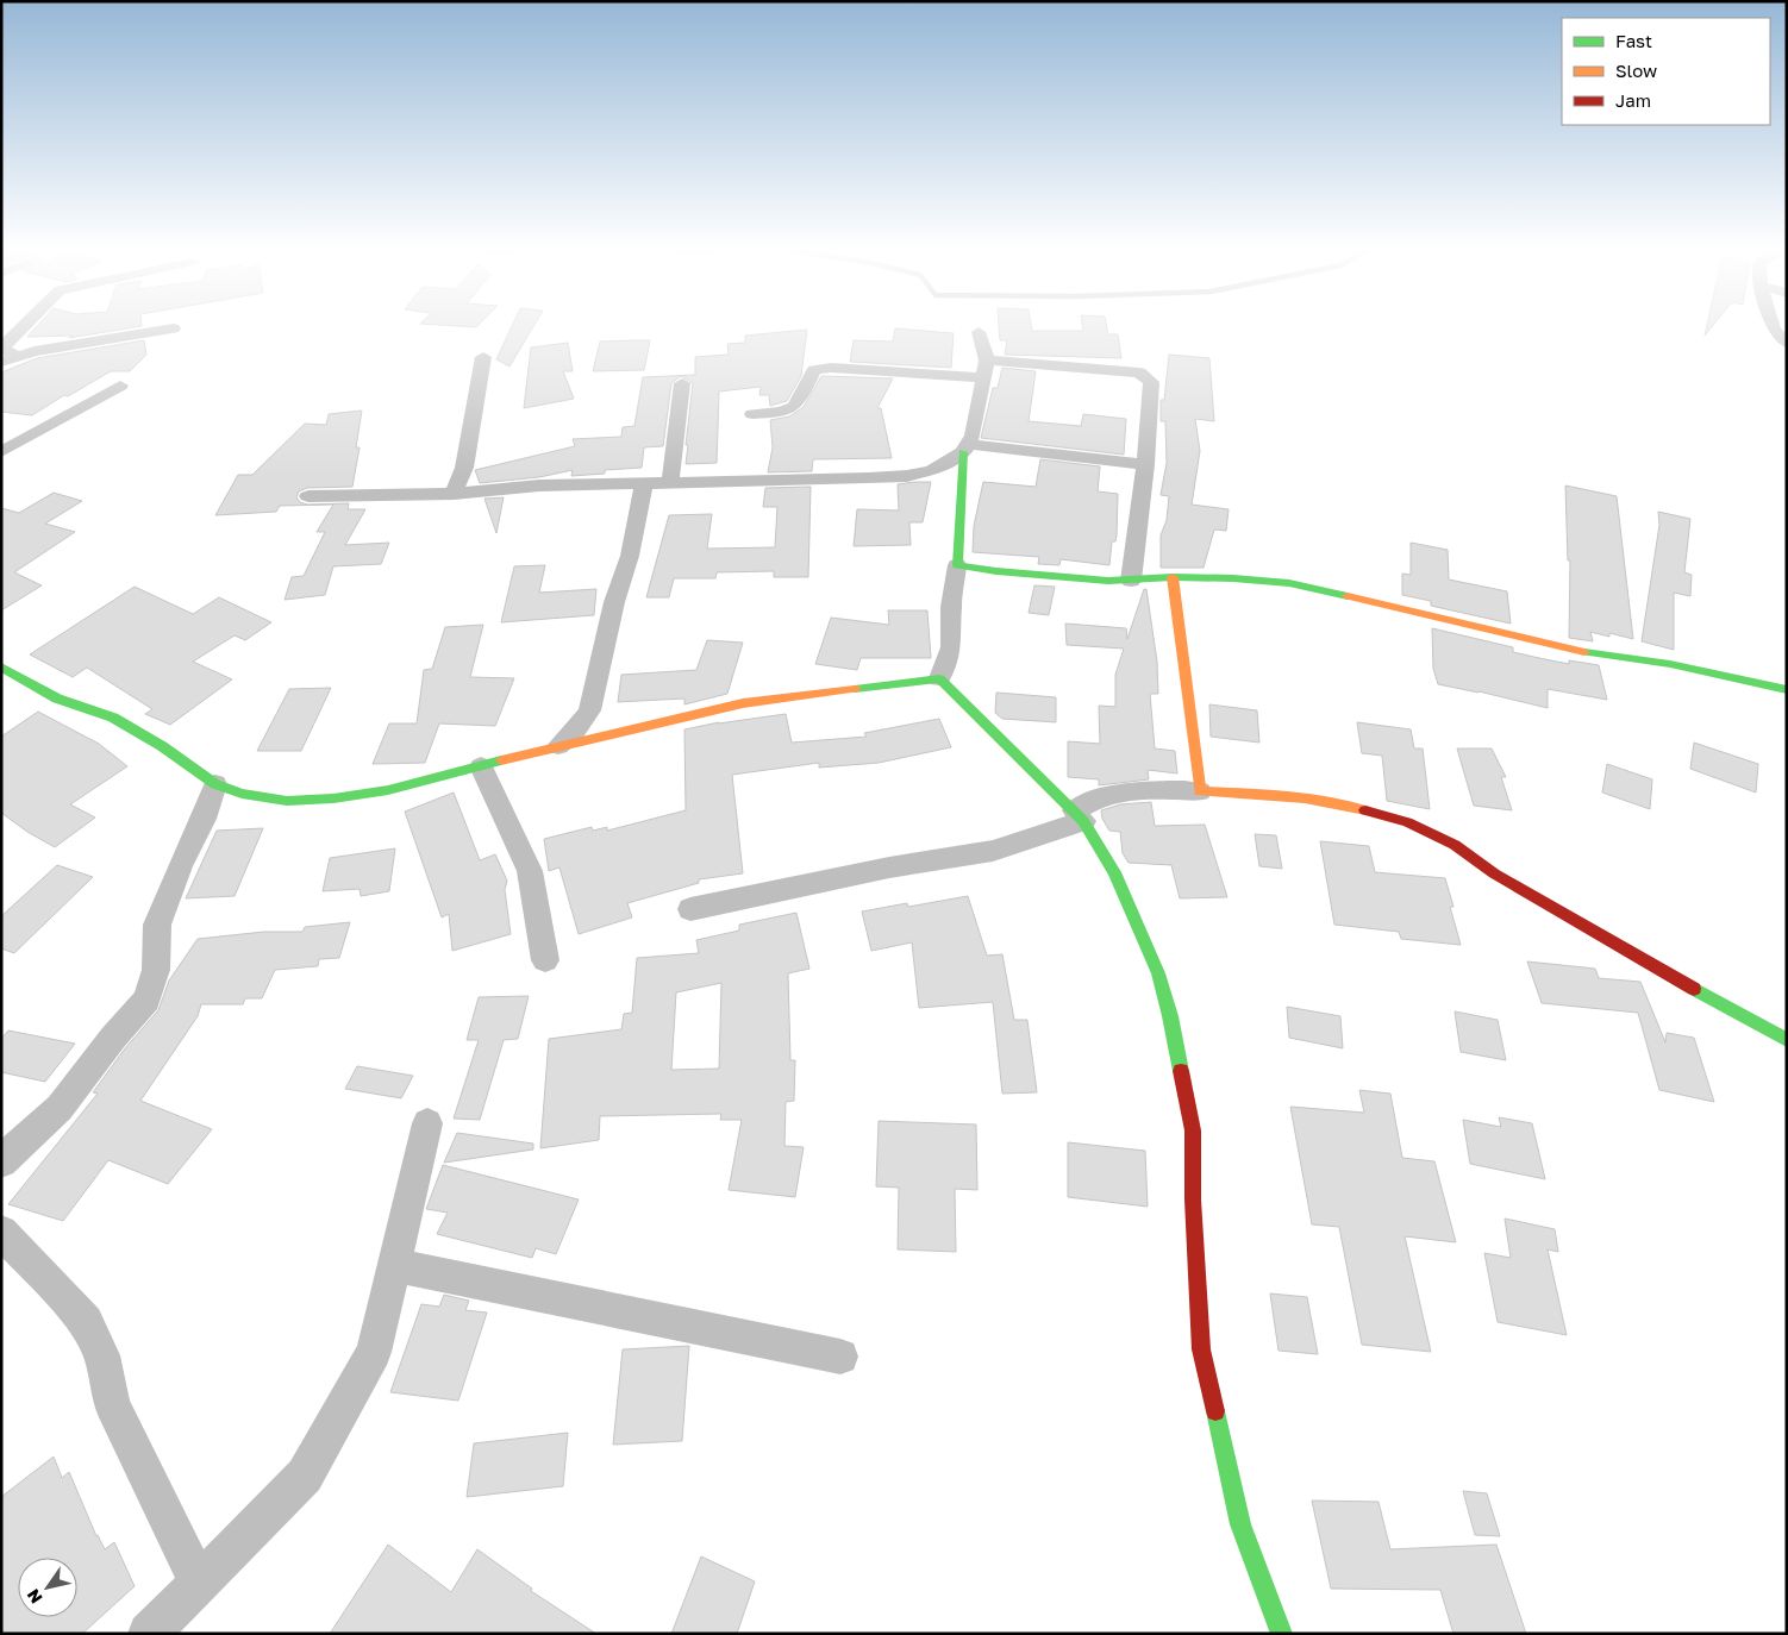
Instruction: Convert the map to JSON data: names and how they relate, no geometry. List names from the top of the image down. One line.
{"legend":["Fast","Slow","Jam"],"north":"bottom left"}
